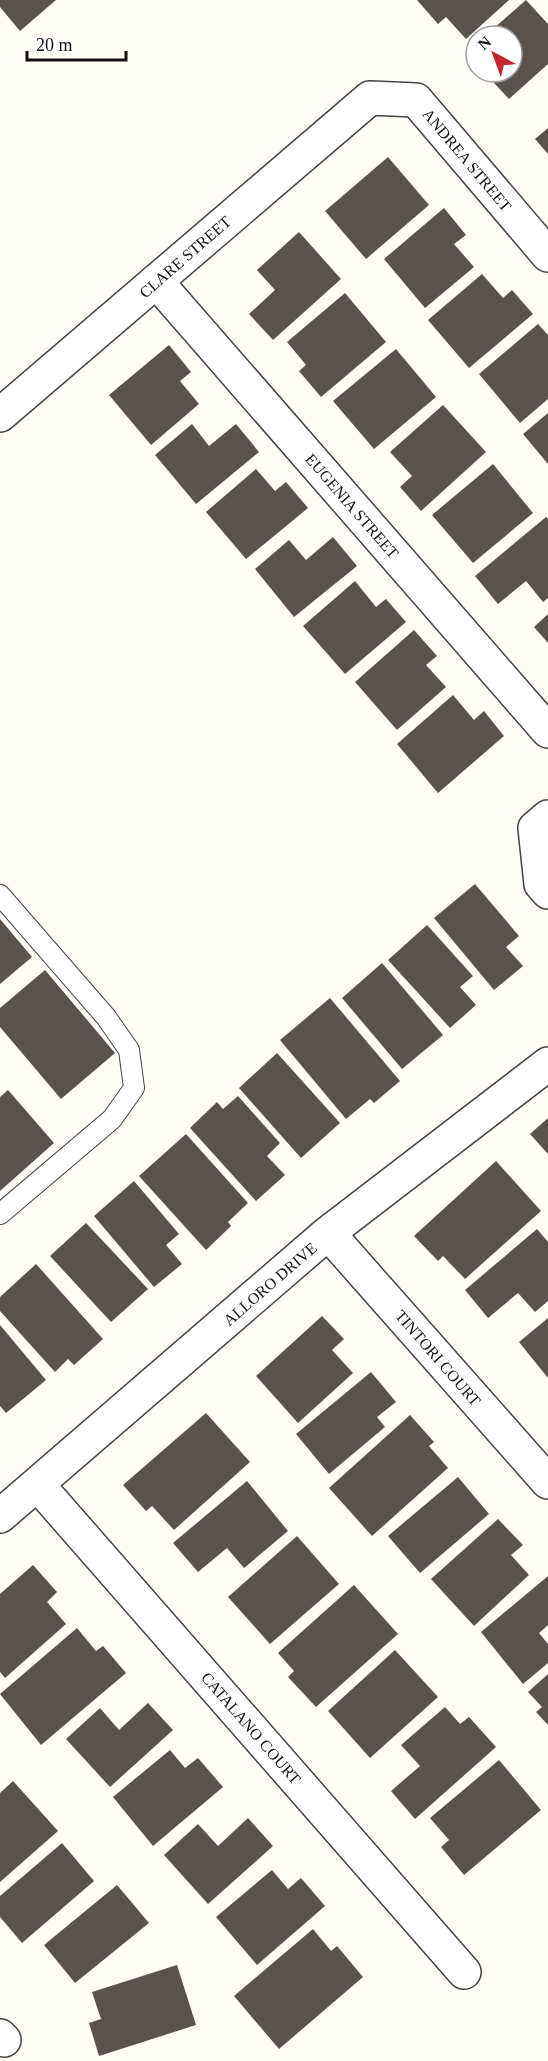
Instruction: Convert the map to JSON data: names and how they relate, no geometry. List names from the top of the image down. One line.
{"streets":{"street":["ANDREA STREET","CLARE STREET","EUGENIA STREET","ALLORO DRIVE","TINTORI COURT","CATALANO COURT"]},"crossings":[["ANDREA STREET","CLARE STREET"],["CLARE STREET","EUGENIA STREET"],["ALLORO DRIVE","TINTORI COURT"],["ALLORO DRIVE","CATALANO COURT"]],"scale_bar":"20 m","north":"top left"}
